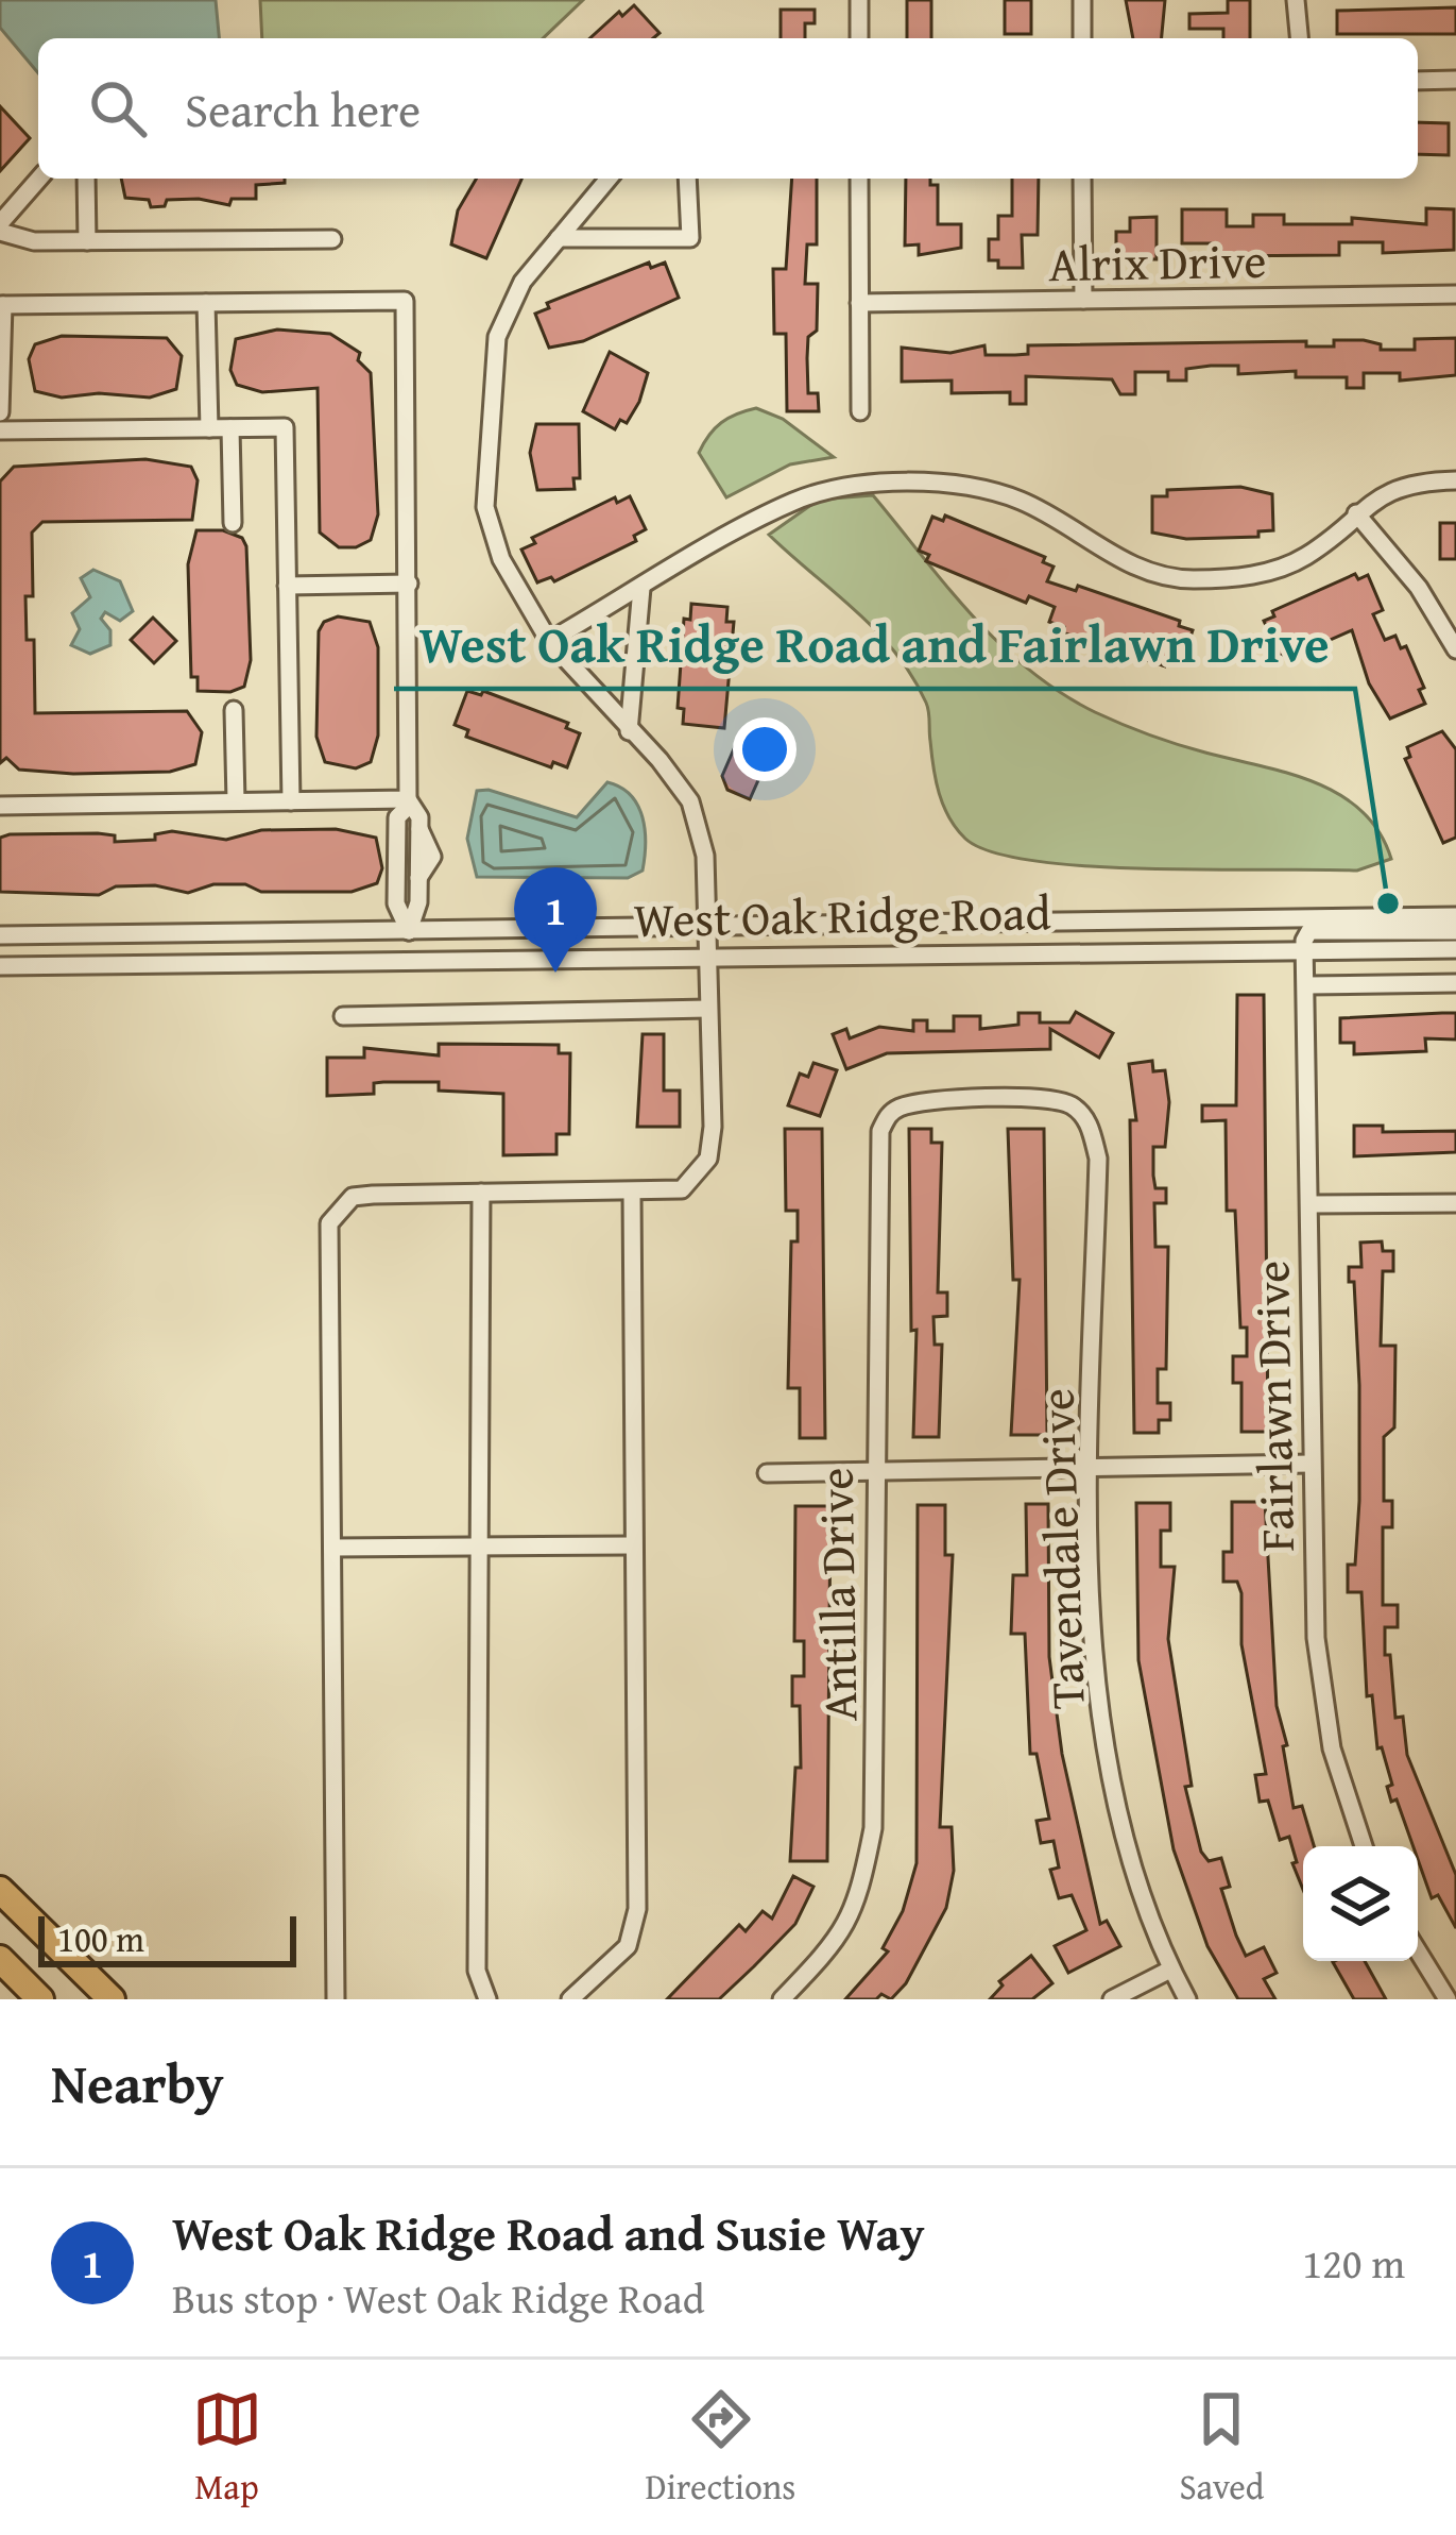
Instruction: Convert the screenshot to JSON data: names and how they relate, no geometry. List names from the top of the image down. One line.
{"streets":{"street":["Alrix Drive","West Oak Ridge Road","Fairlawn Drive","Tavendale Drive","Antilla Drive"]},"crossings":[["West Oak Ridge Road","Fairlawn Drive"],["Tavendale Drive","Antilla Drive"]],"places":["West Oak Ridge Road and Fairlawn Drive"],"scale_bar":"100 m","page":{"search":"Search here","pins":"1","scale":"100 m","heading":"Nearby","list":[{"mark":"1","name":"West Oak Ridge Road and Susie Way","note":"Bus stop · West Oak Ridge Road","value":"120 m"}],"nav":["Map","Directions","Saved"]}}
